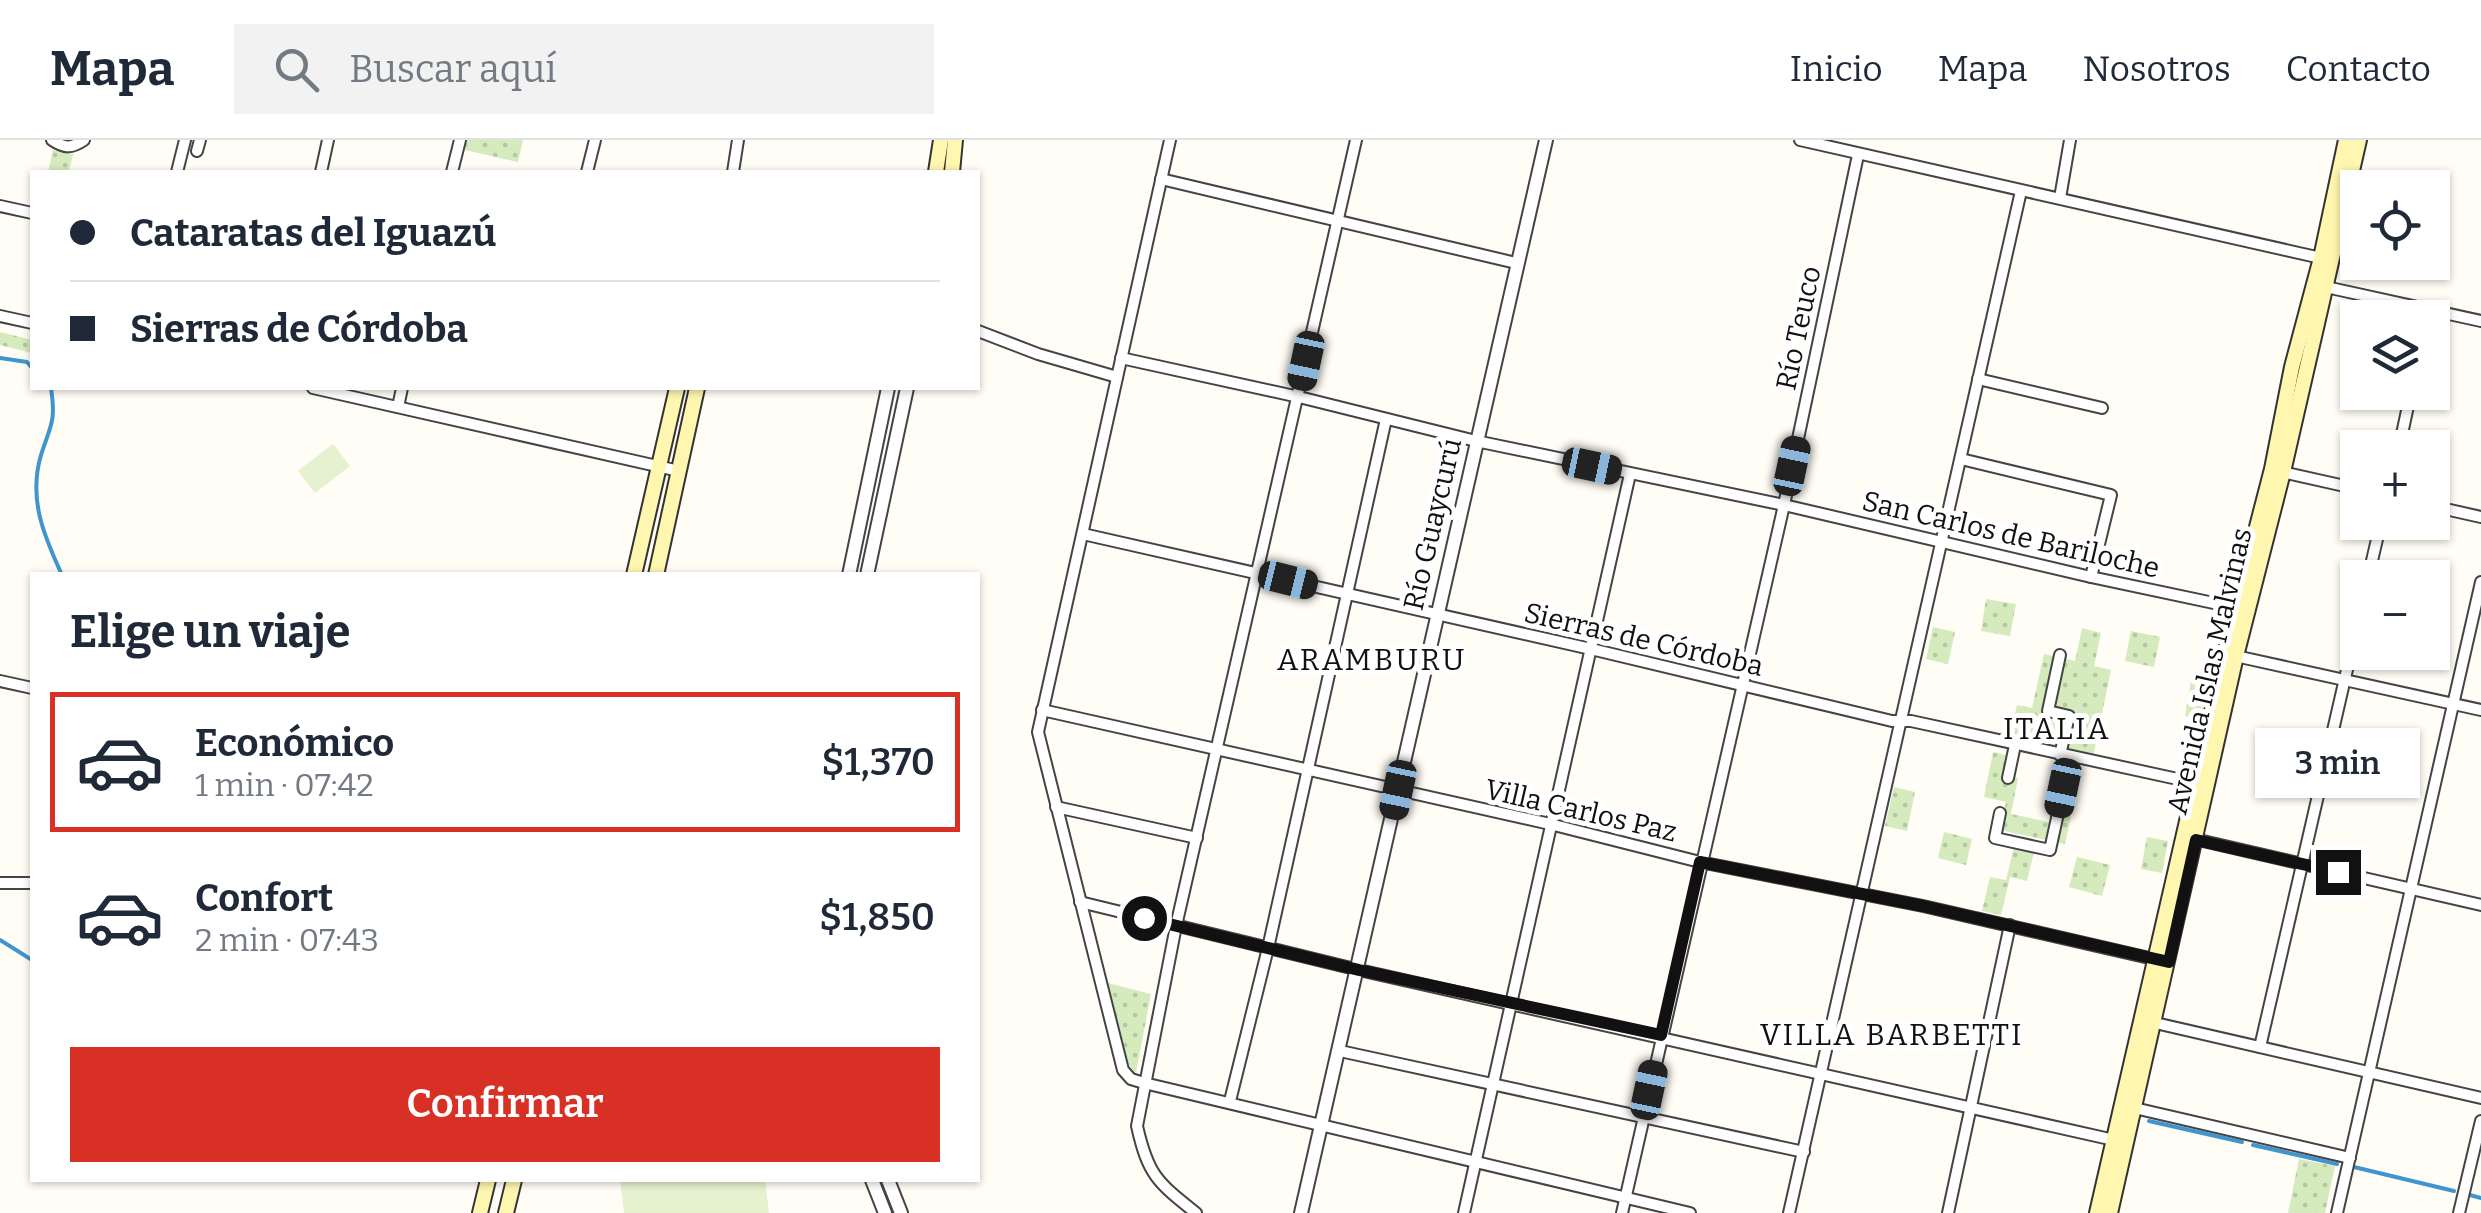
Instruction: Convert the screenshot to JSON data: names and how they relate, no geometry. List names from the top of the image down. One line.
{"streets":{"main road":["Avenida Islas Malvinas"],"street":["Río Teuco","Río Guaycurú","San Carlos de Bariloche","Sierras de Córdoba","Villa Carlos Paz"]},"crossings":[["Río Teuco","San Carlos de Bariloche"],["Río Teuco","Sierras de Córdoba"],["Río Teuco","Villa Carlos Paz"],["Río Guaycurú","San Carlos de Bariloche"],["Río Guaycurú","Sierras de Córdoba"],["Río Guaycurú","Villa Carlos Paz"],["San Carlos de Bariloche","Avenida Islas Malvinas"],["Sierras de Córdoba","Avenida Islas Malvinas"],["Avenida Islas Malvinas","Villa Carlos Paz"]],"districts":["ARAMBURU","ITALIA","VILLA BARBETTI"],"page":{"header":"Mapa","search":"Buscar aquí","nav":["Inicio","Mapa","Nosotros","Contacto"],"map_buttons":["+","−"],"banner":["Cataratas del Iguazú","Sierras de Córdoba"],"heading":"Elige un viaje","list":[{"name":"Económico","note":"1 min · 07:42","value":"$1,370"},{"name":"Confort","note":"2 min · 07:43","value":"$1,850"}],"bubble":"3 min","buttons":"Confirmar"}}
